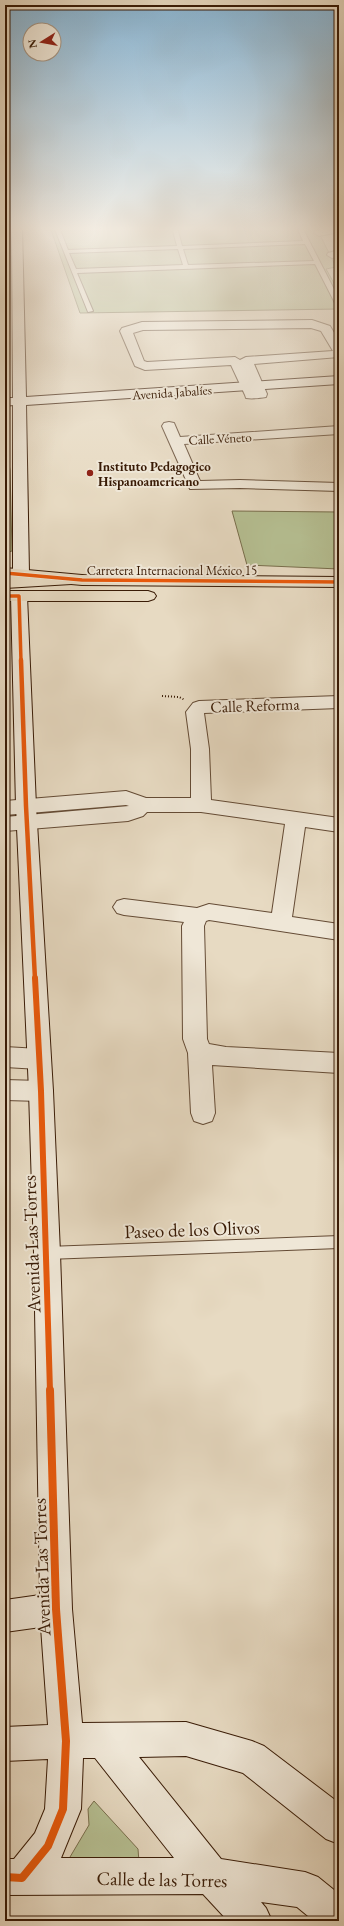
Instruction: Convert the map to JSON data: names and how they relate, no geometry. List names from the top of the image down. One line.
{"streets":{"main road":["Carretera Internacional México 15"],"street":["Avenida Jabalíes","Calle Véneto","Calle Reforma","Avenida Las Torres","Calle de las Torres"],"lane":["Paseo de los Olivos"]},"crossings":[["Avenida Jabalíes","Avenida Las Torres"],["Carretera Internacional México 15","Avenida Las Torres"],["Paseo de los Olivos","Avenida Las Torres"],["Avenida Las Torres","Calle de las Torres"]],"places":["Instituto Pedagogico Hispanoamericano"],"north":"left"}
